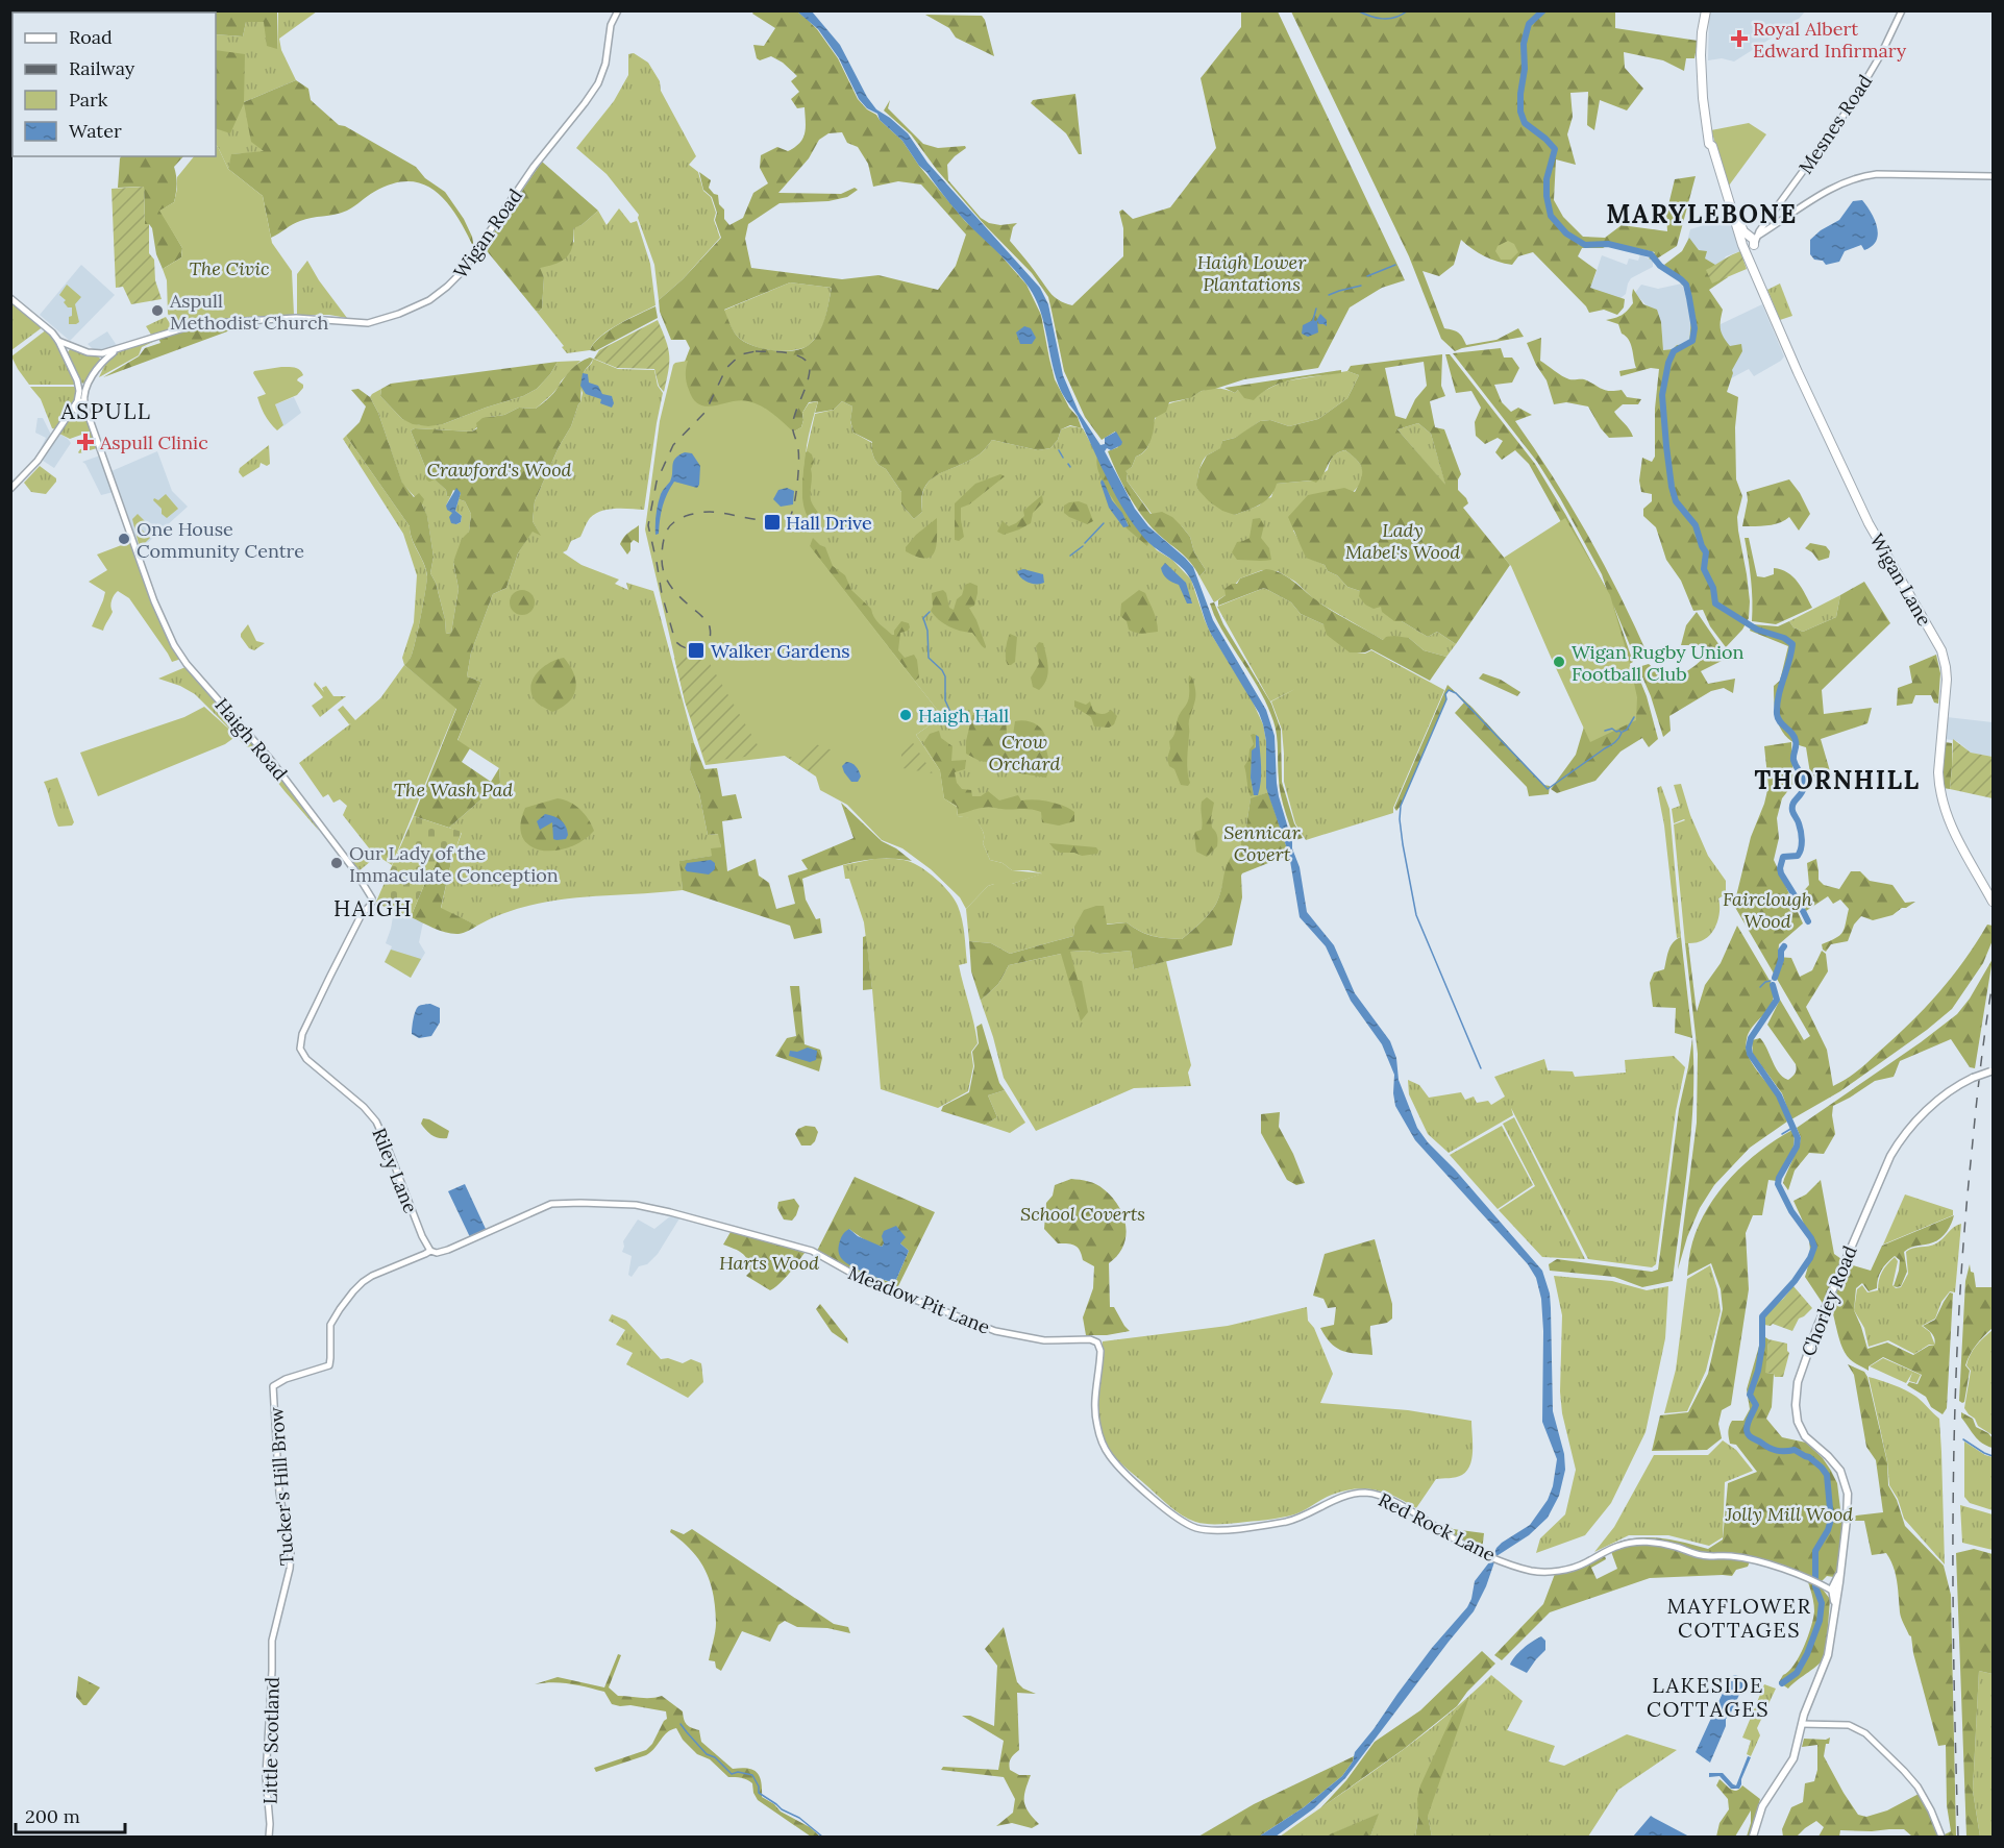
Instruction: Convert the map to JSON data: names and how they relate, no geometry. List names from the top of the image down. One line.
{"streets":{"highway":["Wigan Lane"],"main road":["Mesnes Road","Wigan Road","Haigh Road","Riley Lane","Meadow Pit Lane","Chorley Road","Tucker's Hill Brow","Red Rock Lane","Little Scotland"]},"crossings":[["Mesnes Road","Wigan Lane"],["Wigan Road","Haigh Road"],["Haigh Road","Riley Lane"],["Riley Lane","Meadow Pit Lane"],["Meadow Pit Lane","Tucker's Hill Brow"],["Meadow Pit Lane","Red Rock Lane"],["Chorley Road","Red Rock Lane"],["Tucker's Hill Brow","Little Scotland"]],"districts":["MARYLEBONE","ASPULL","THORNHILL","HAIGH","MAYFLOWER COTTAGES","LAKESIDE COTTAGES"],"parks":["Haigh Lower Plantations","The Civic","Crawford's Wood","Lady Mabel's Wood","Crow Orchard","The Wash Pad","Sennicar Covert","Fairclough Wood","School Coverts","Harts Wood","Jolly Mill Wood"],"places":{"health":["Royal Albert Edward Infirmary","Aspull Clinic"],"other":["Aspull Methodist Church","One House Community Centre","Wigan Rugby Union Football Club","Haigh Hall","Our Lady of the Immaculate Conception"],"transit":["Hall Drive","Walker Gardens"]},"legend":["Road","Railway","Park","Water"],"scale_bar":"200 m"}
